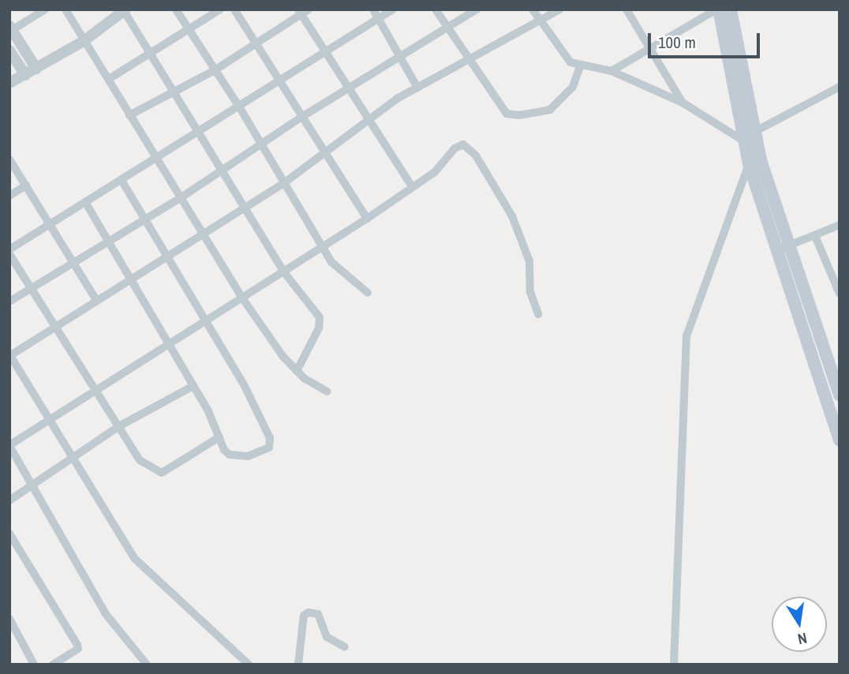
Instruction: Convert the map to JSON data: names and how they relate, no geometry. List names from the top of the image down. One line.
{"scale_bar":"100 m","north":"bottom"}
